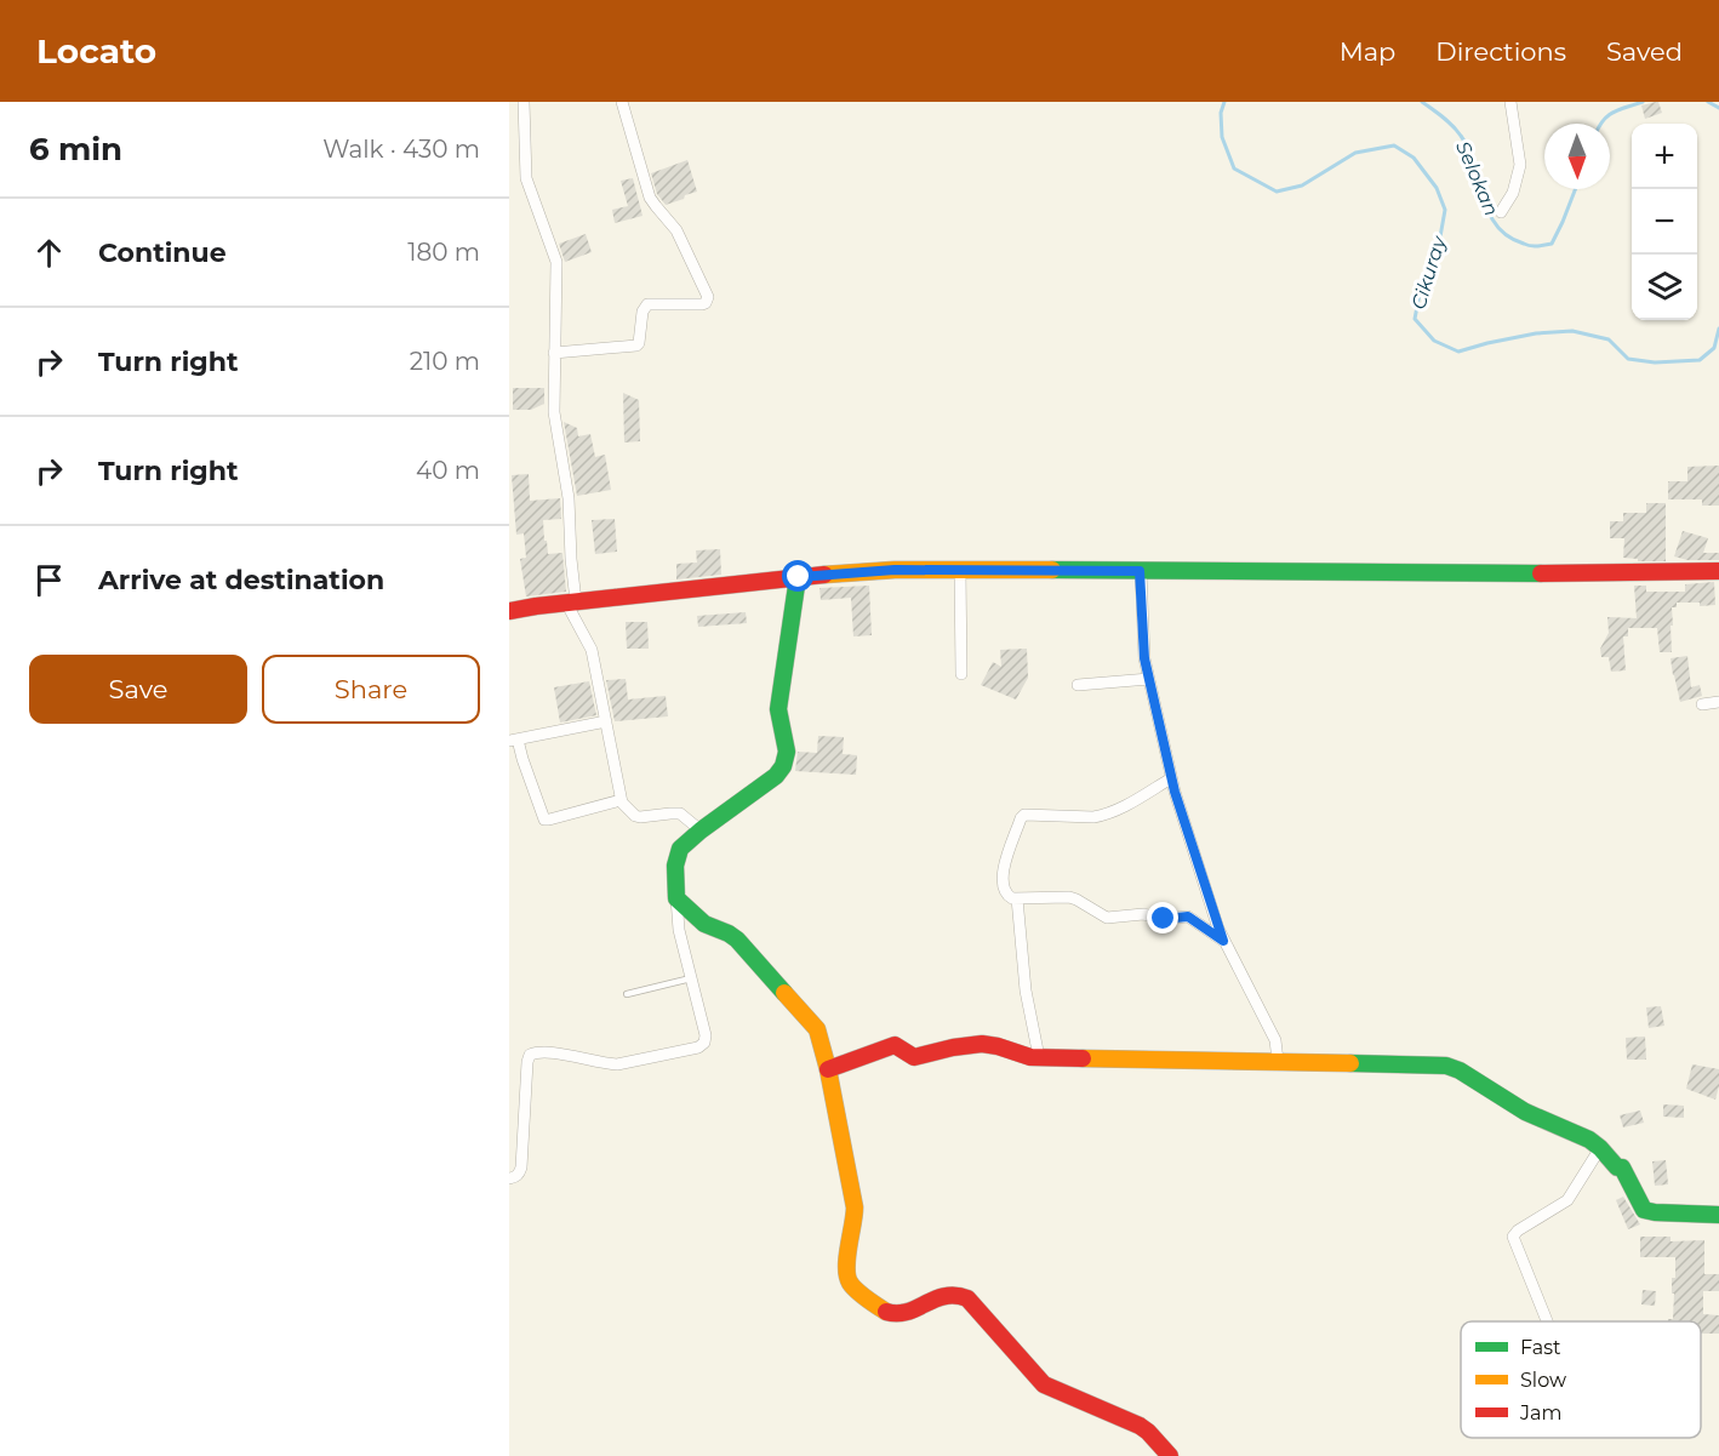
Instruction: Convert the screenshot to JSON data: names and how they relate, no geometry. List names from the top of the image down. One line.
{"water":["Selokan","Cikuray"],"legend":["Fast","Slow","Jam"],"north":"bottom","page":{"header":"Locato","nav":["Map","Directions","Saved"],"heading":["6 min","Walk · 430 m"],"map_buttons":["+","−"],"list":[["Continue","180 m"],["Turn right","210 m"],["Turn right","40 m"],"Arrive at destination"],"buttons":["Save","Share"]}}
